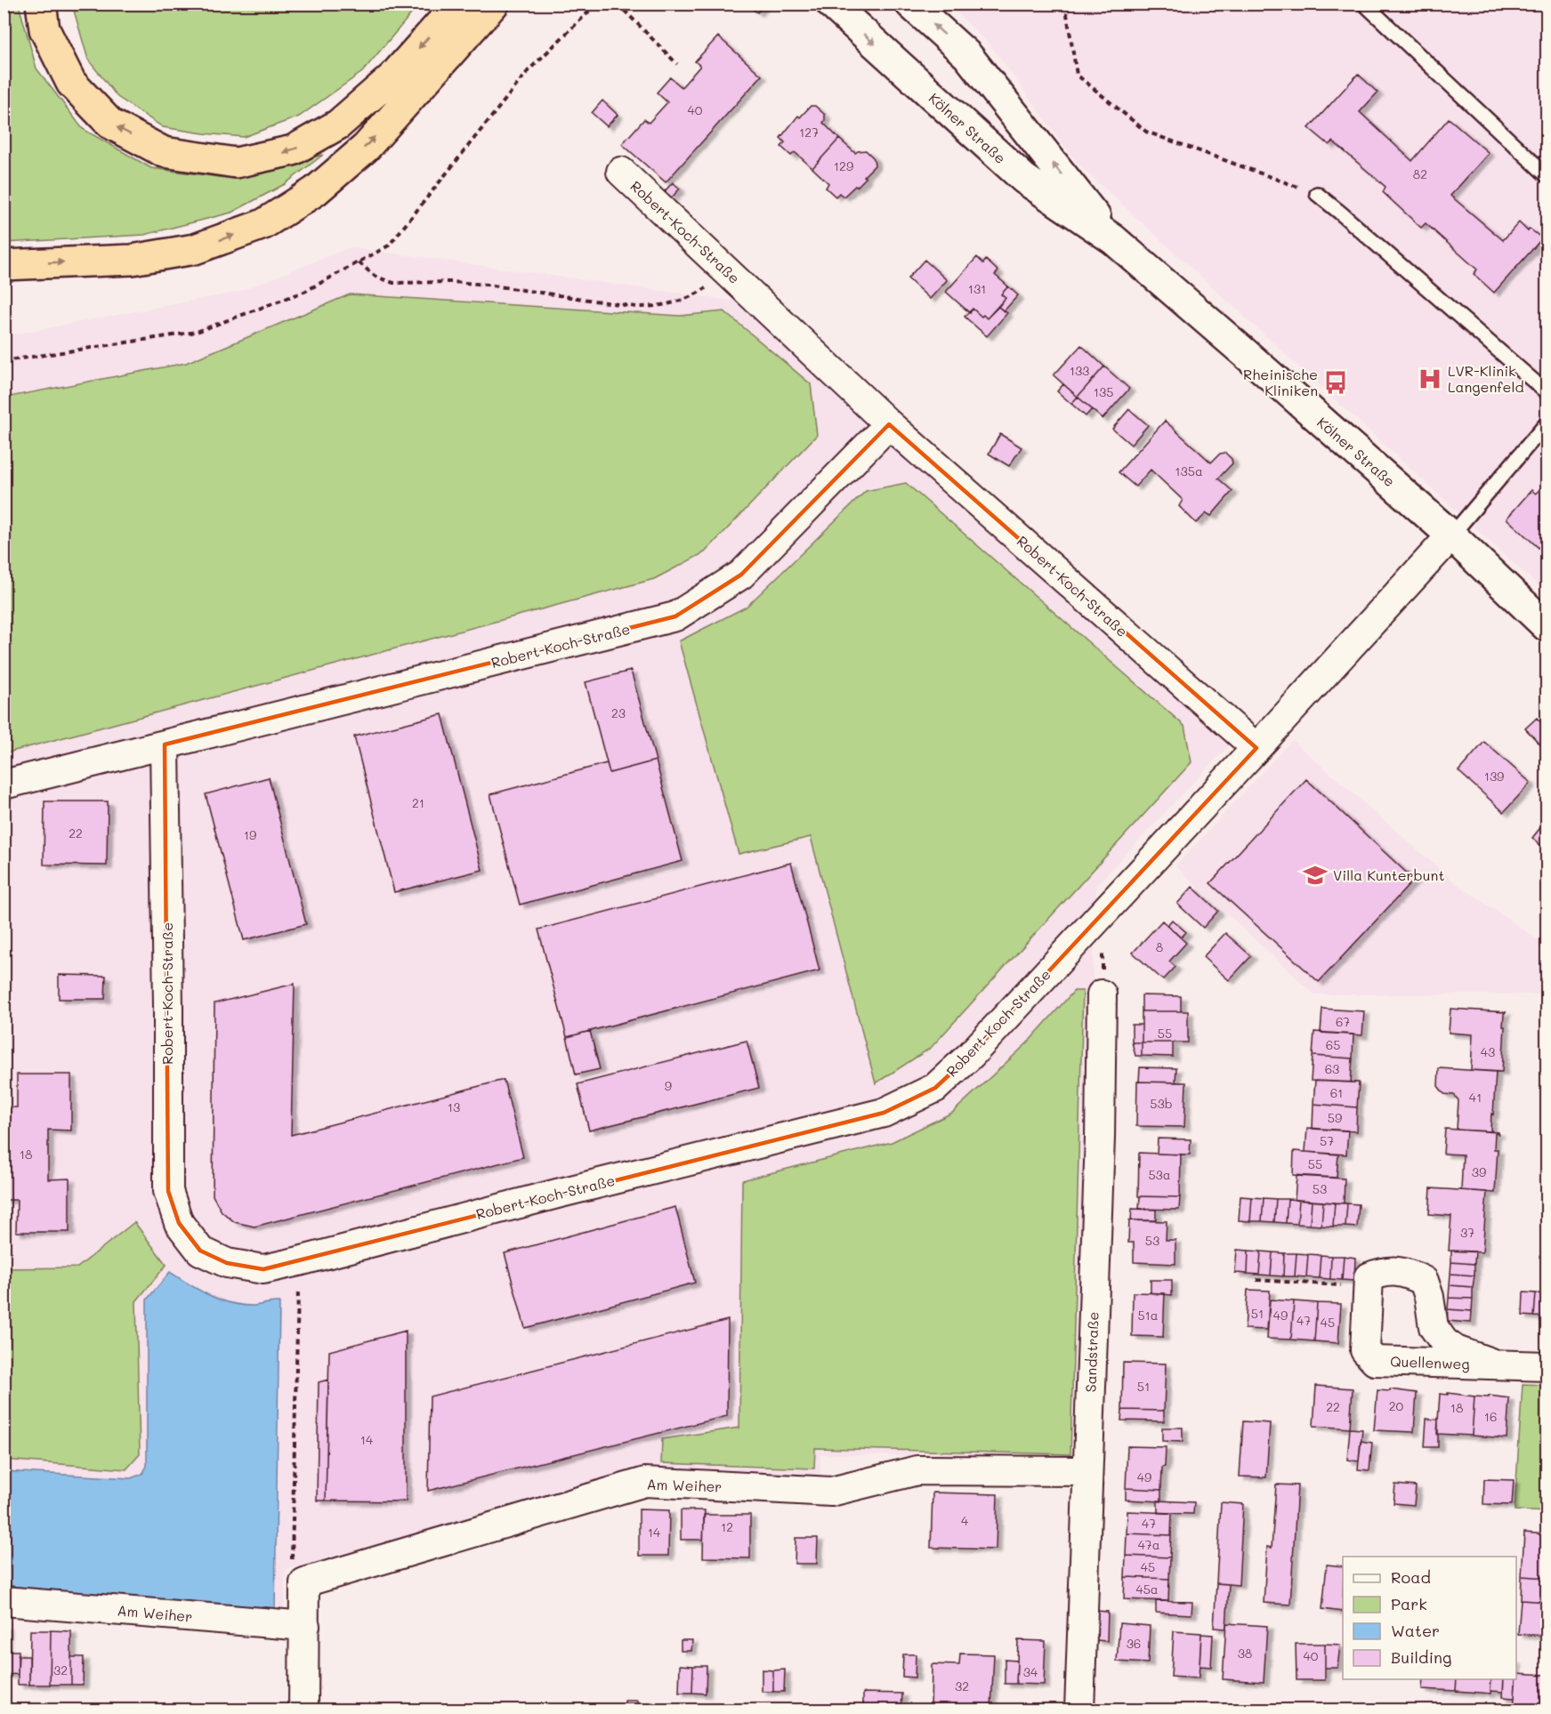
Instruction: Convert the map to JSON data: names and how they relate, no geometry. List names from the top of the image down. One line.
{"streets":{"main road":["Kölner Straße"],"street":["Robert-Koch-Straße","Sandstraße","Quellenweg","Am Weiher"]},"crossings":[["Kölner Straße","Robert-Koch-Straße"],["Sandstraße","Am Weiher"]],"places":{"hospital":["LVR-Klinik Langenfeld"],"bus stop":["Rheinische Kliniken"],"school or university":["Villa Kunterbunt"]},"house_numbers":["40","127","129","82","131","133","135","135a","23","139","21","22","19","8","67","55","65","43","63","9","61","41","53b","13","59","57","18","55","39","53a","53","37","53","51","51a","49","47","45","51","20","22","18","16","14","49","4","47","12","14","47a","45","45a","36","38","40","32","34","32"],"legend":["Road","Park","Water","Building"]}
